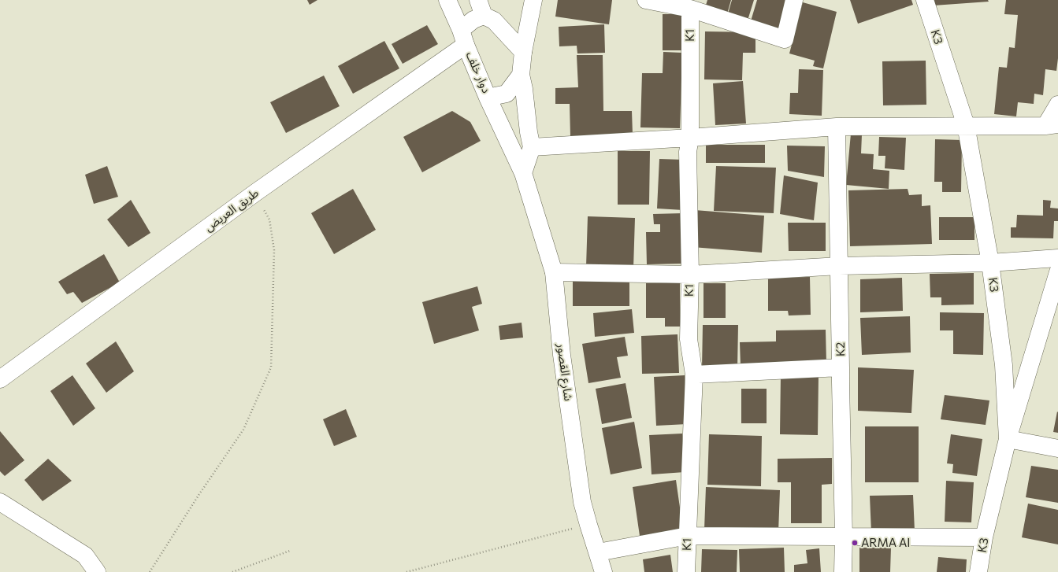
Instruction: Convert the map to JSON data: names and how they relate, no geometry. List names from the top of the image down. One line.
{"streets":{"street":["K1","K3","دوار خلف","طريق العريض","K2","شارع القصور"]},"crossings":[["دوار خلف","طريق العريض"],["دوار خلف","شارع القصور"]],"places":["ARMA AI"]}
